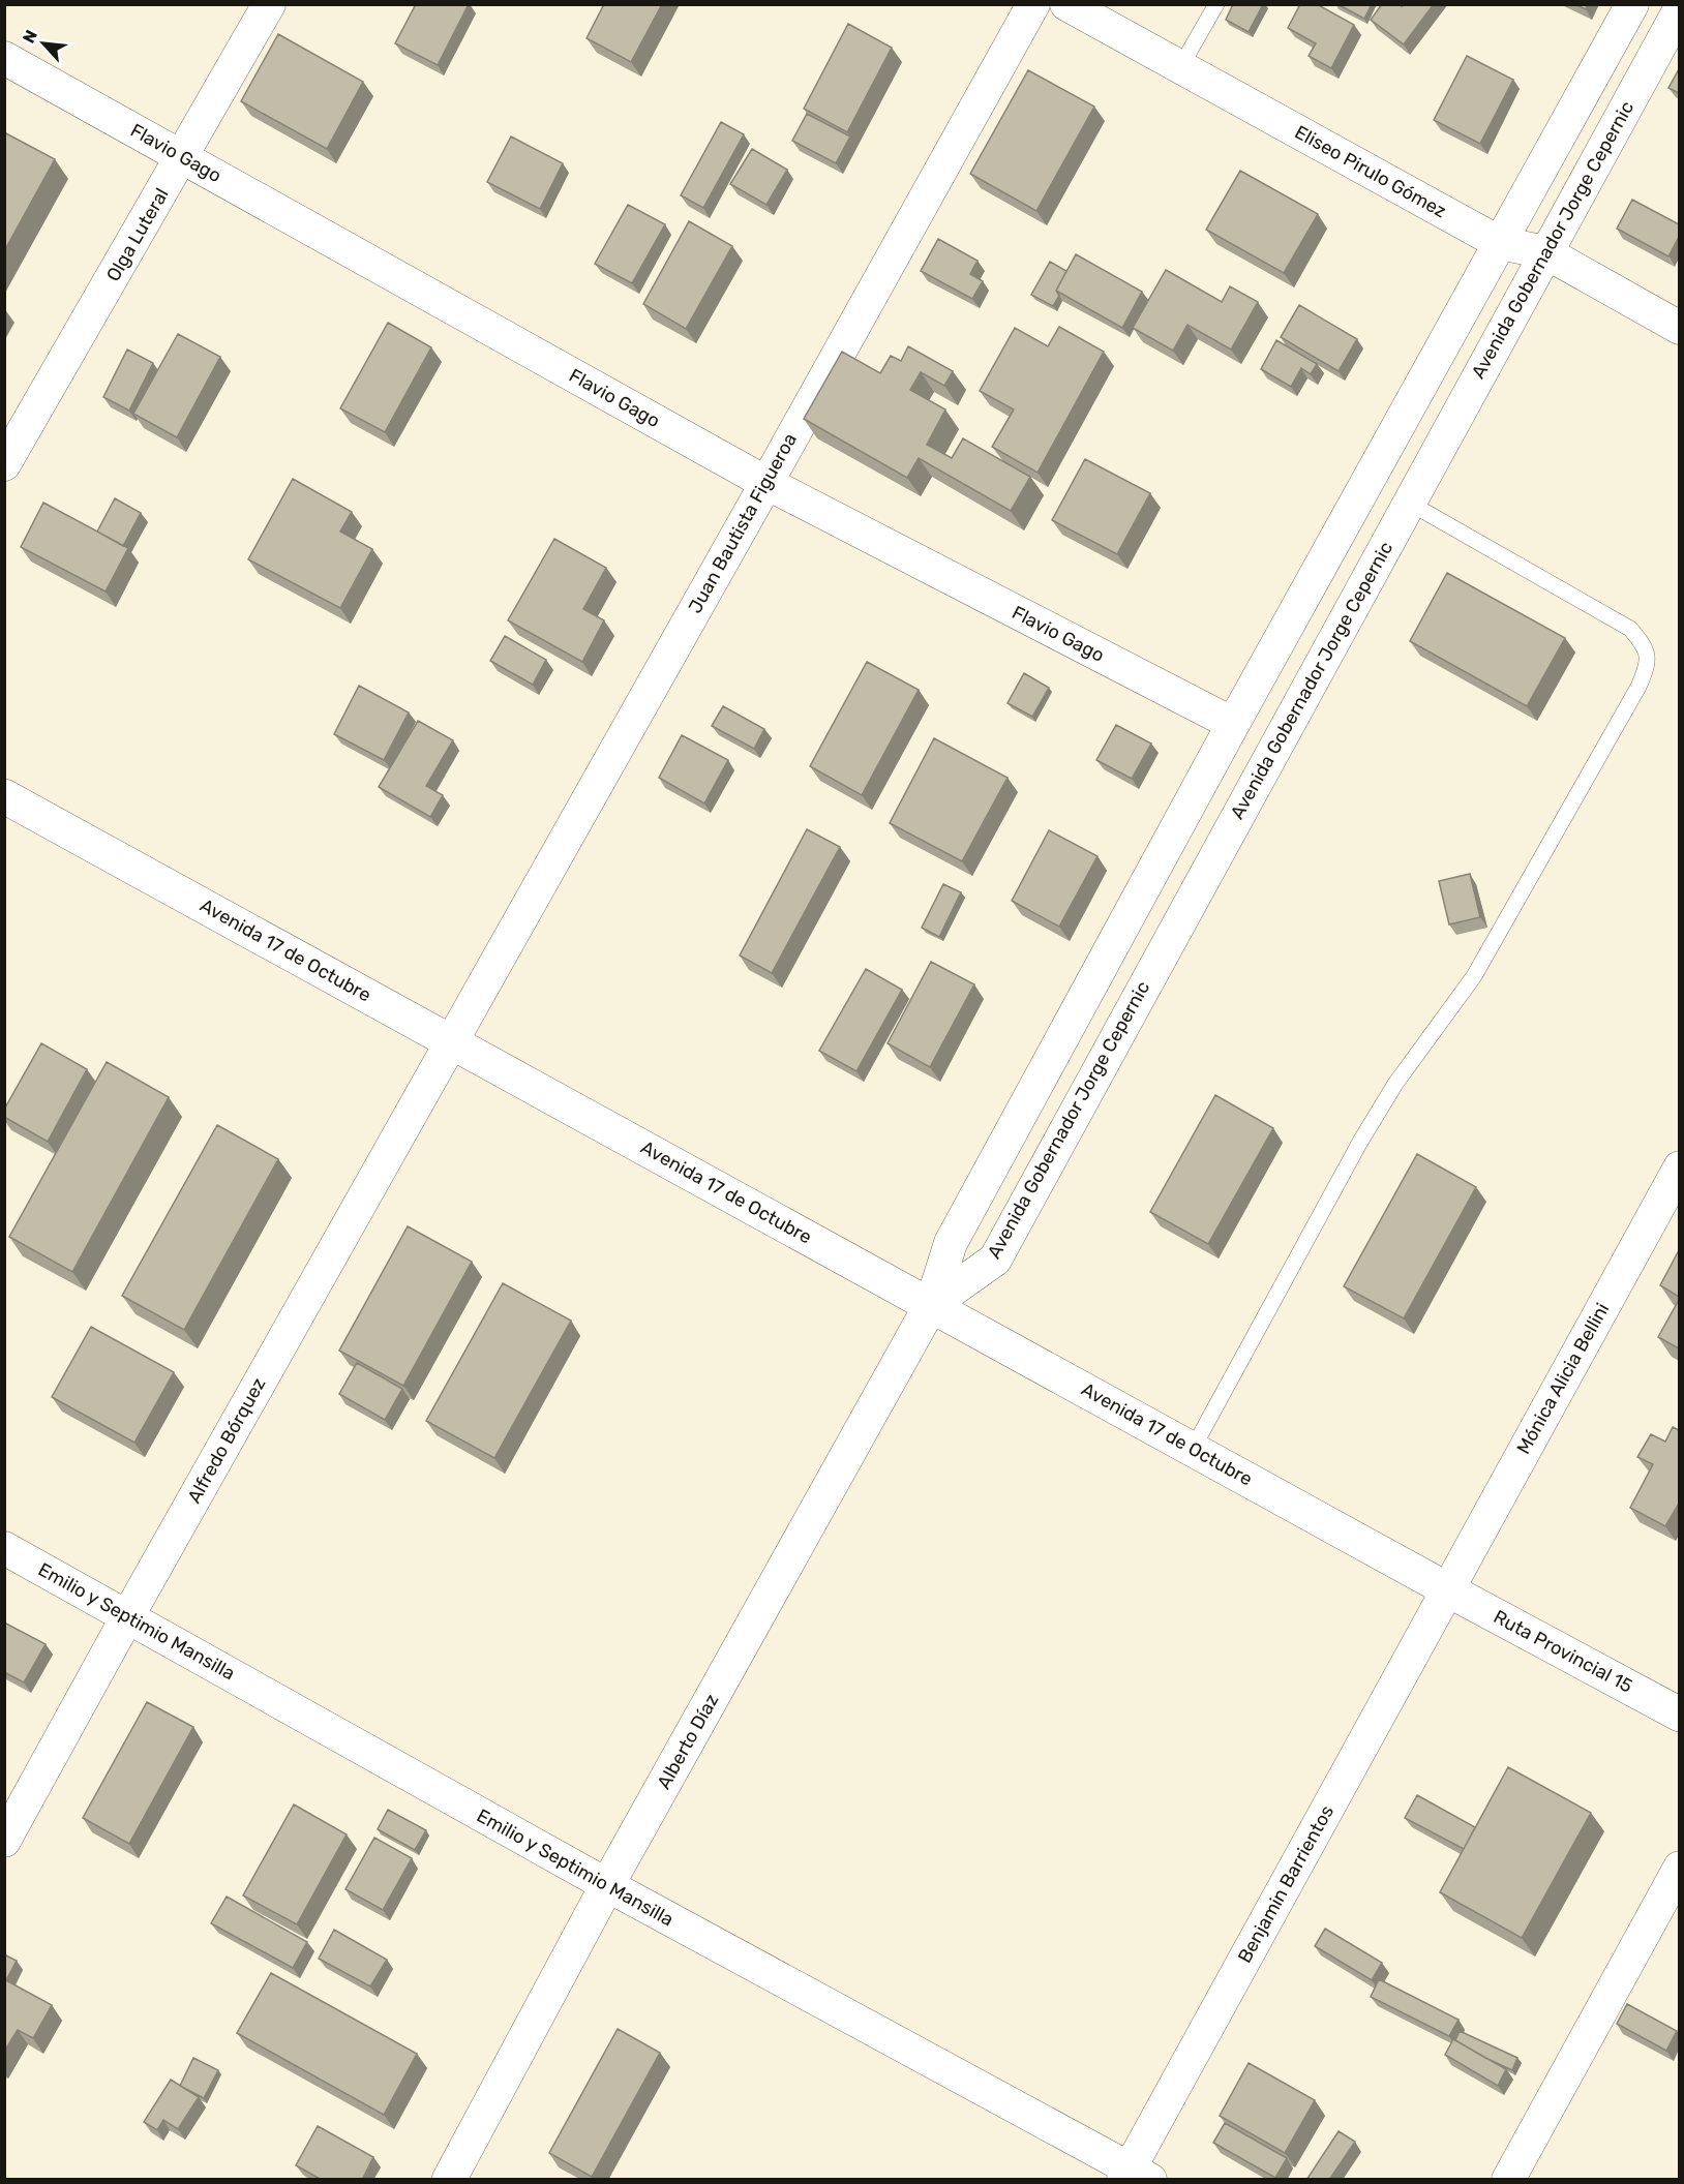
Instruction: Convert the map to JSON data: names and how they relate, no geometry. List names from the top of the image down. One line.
{"streets":{"main road":["Avenida 17 de Octubre","Ruta Provincial 15","Alberto Díaz"],"street":["Flavio Gago","Eliseo Pirulo Gómez","Olga Luteral","Avenida Gobernador Jorge Cepernic","Juan Bautista Figueroa","Mónica Alicia Bellini","Alfredo Bórquez","Emilio y Septimio Mansilla","Benjamin Barrientos"]},"crossings":[["Flavio Gago","Olga Luteral"],["Flavio Gago","Juan Bautista Figueroa"],["Eliseo Pirulo Gómez","Avenida Gobernador Jorge Cepernic"],["Avenida Gobernador Jorge Cepernic","Avenida 17 de Octubre"],["Avenida Gobernador Jorge Cepernic","Alberto Díaz"],["Juan Bautista Figueroa","Avenida 17 de Octubre"],["Juan Bautista Figueroa","Alfredo Bórquez"],["Avenida 17 de Octubre","Mónica Alicia Bellini"],["Avenida 17 de Octubre","Alfredo Bórquez"],["Avenida 17 de Octubre","Ruta Provincial 15"],["Avenida 17 de Octubre","Alberto Díaz"],["Avenida 17 de Octubre","Benjamin Barrientos"],["Mónica Alicia Bellini","Ruta Provincial 15"],["Mónica Alicia Bellini","Benjamin Barrientos"],["Alfredo Bórquez","Emilio y Septimio Mansilla"],["Emilio y Septimio Mansilla","Alberto Díaz"],["Emilio y Septimio Mansilla","Benjamin Barrientos"],["Ruta Provincial 15","Benjamin Barrientos"]],"north":"top left"}
